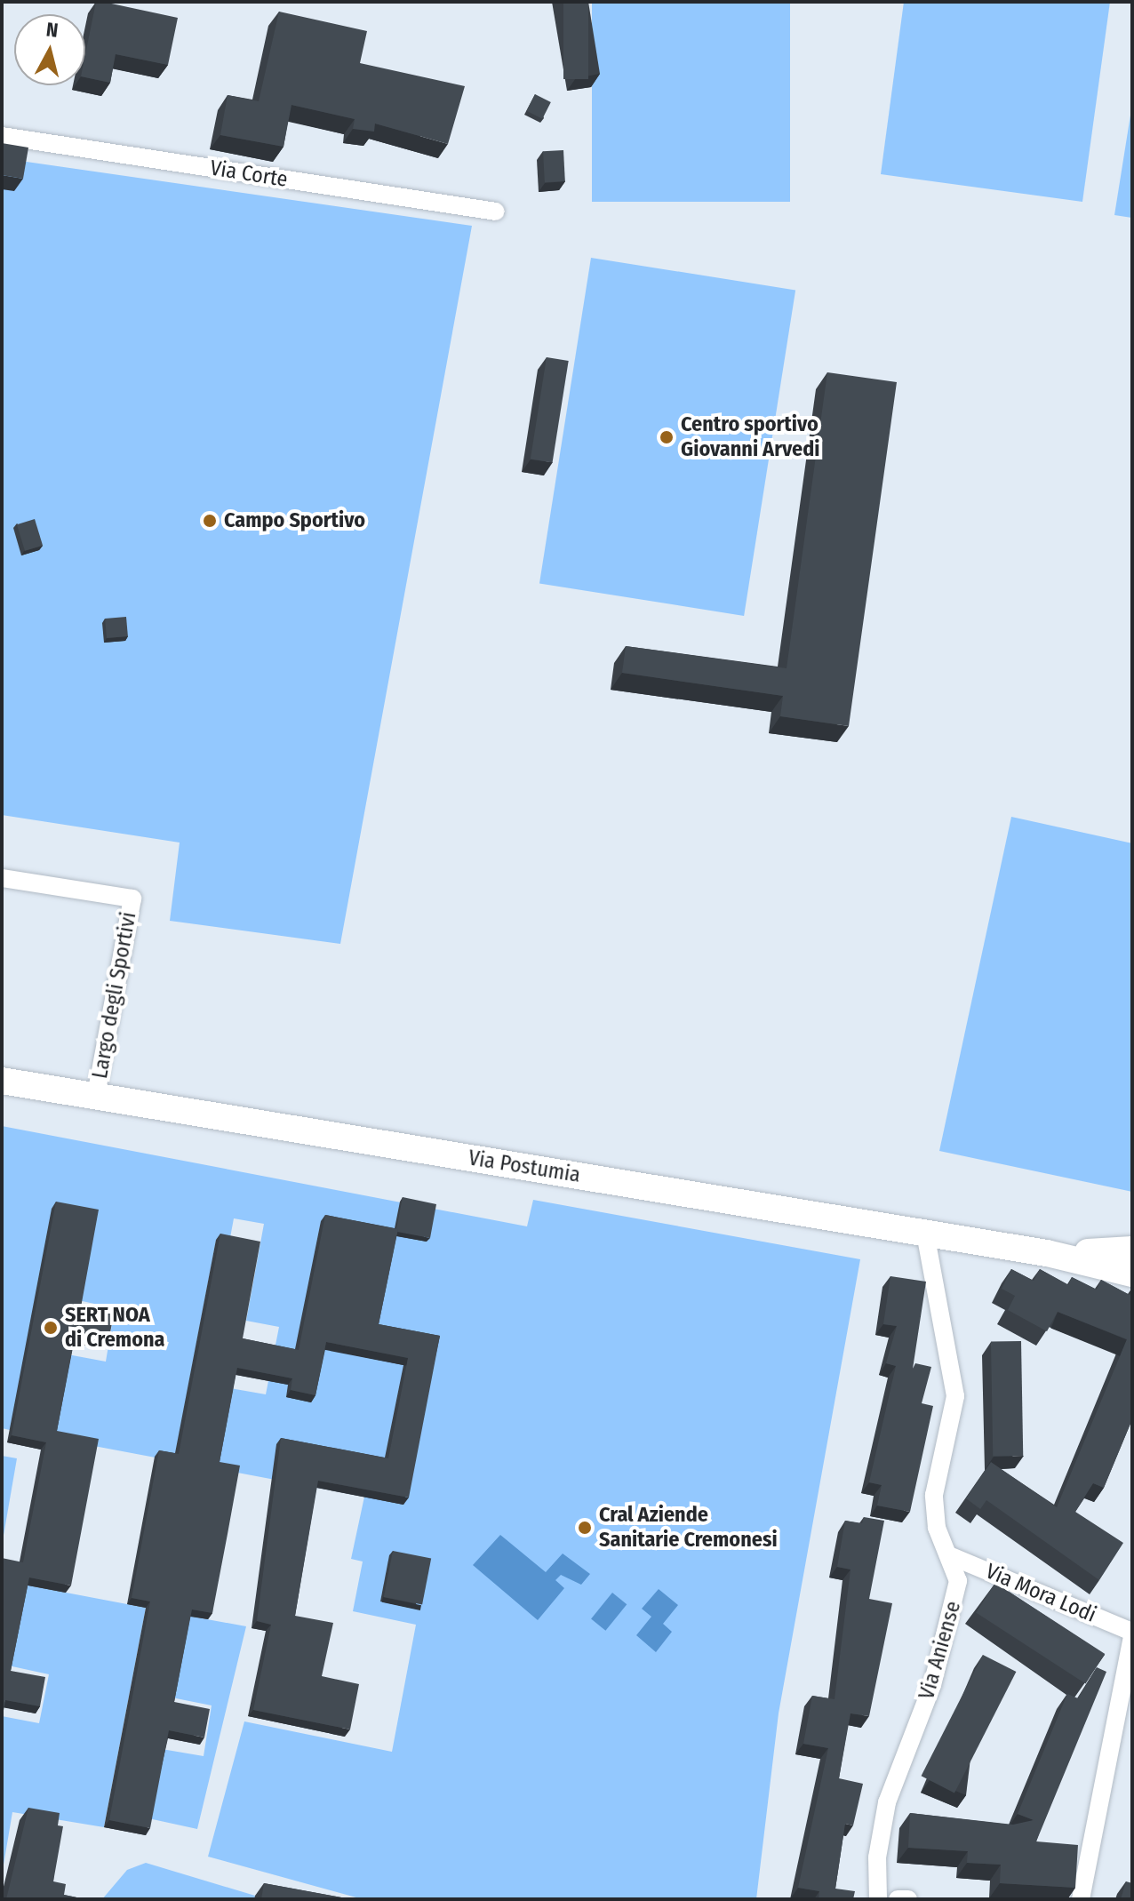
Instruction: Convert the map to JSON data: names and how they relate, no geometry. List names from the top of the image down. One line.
{"streets":{"street":["Via Corte","Largo degli Sportivi","Via Postumia","Via Mora Lodi","Via Aniense"]},"crossings":[["Largo degli Sportivi","Via Postumia"],["Via Postumia","Via Aniense"],["Via Mora Lodi","Via Aniense"]],"places":["Centro sportivo Giovanni Arvedi","Campo Sportivo","SERT NOA di Cremona","Cral Aziende Sanitarie Cremonesi"],"north":"top"}
